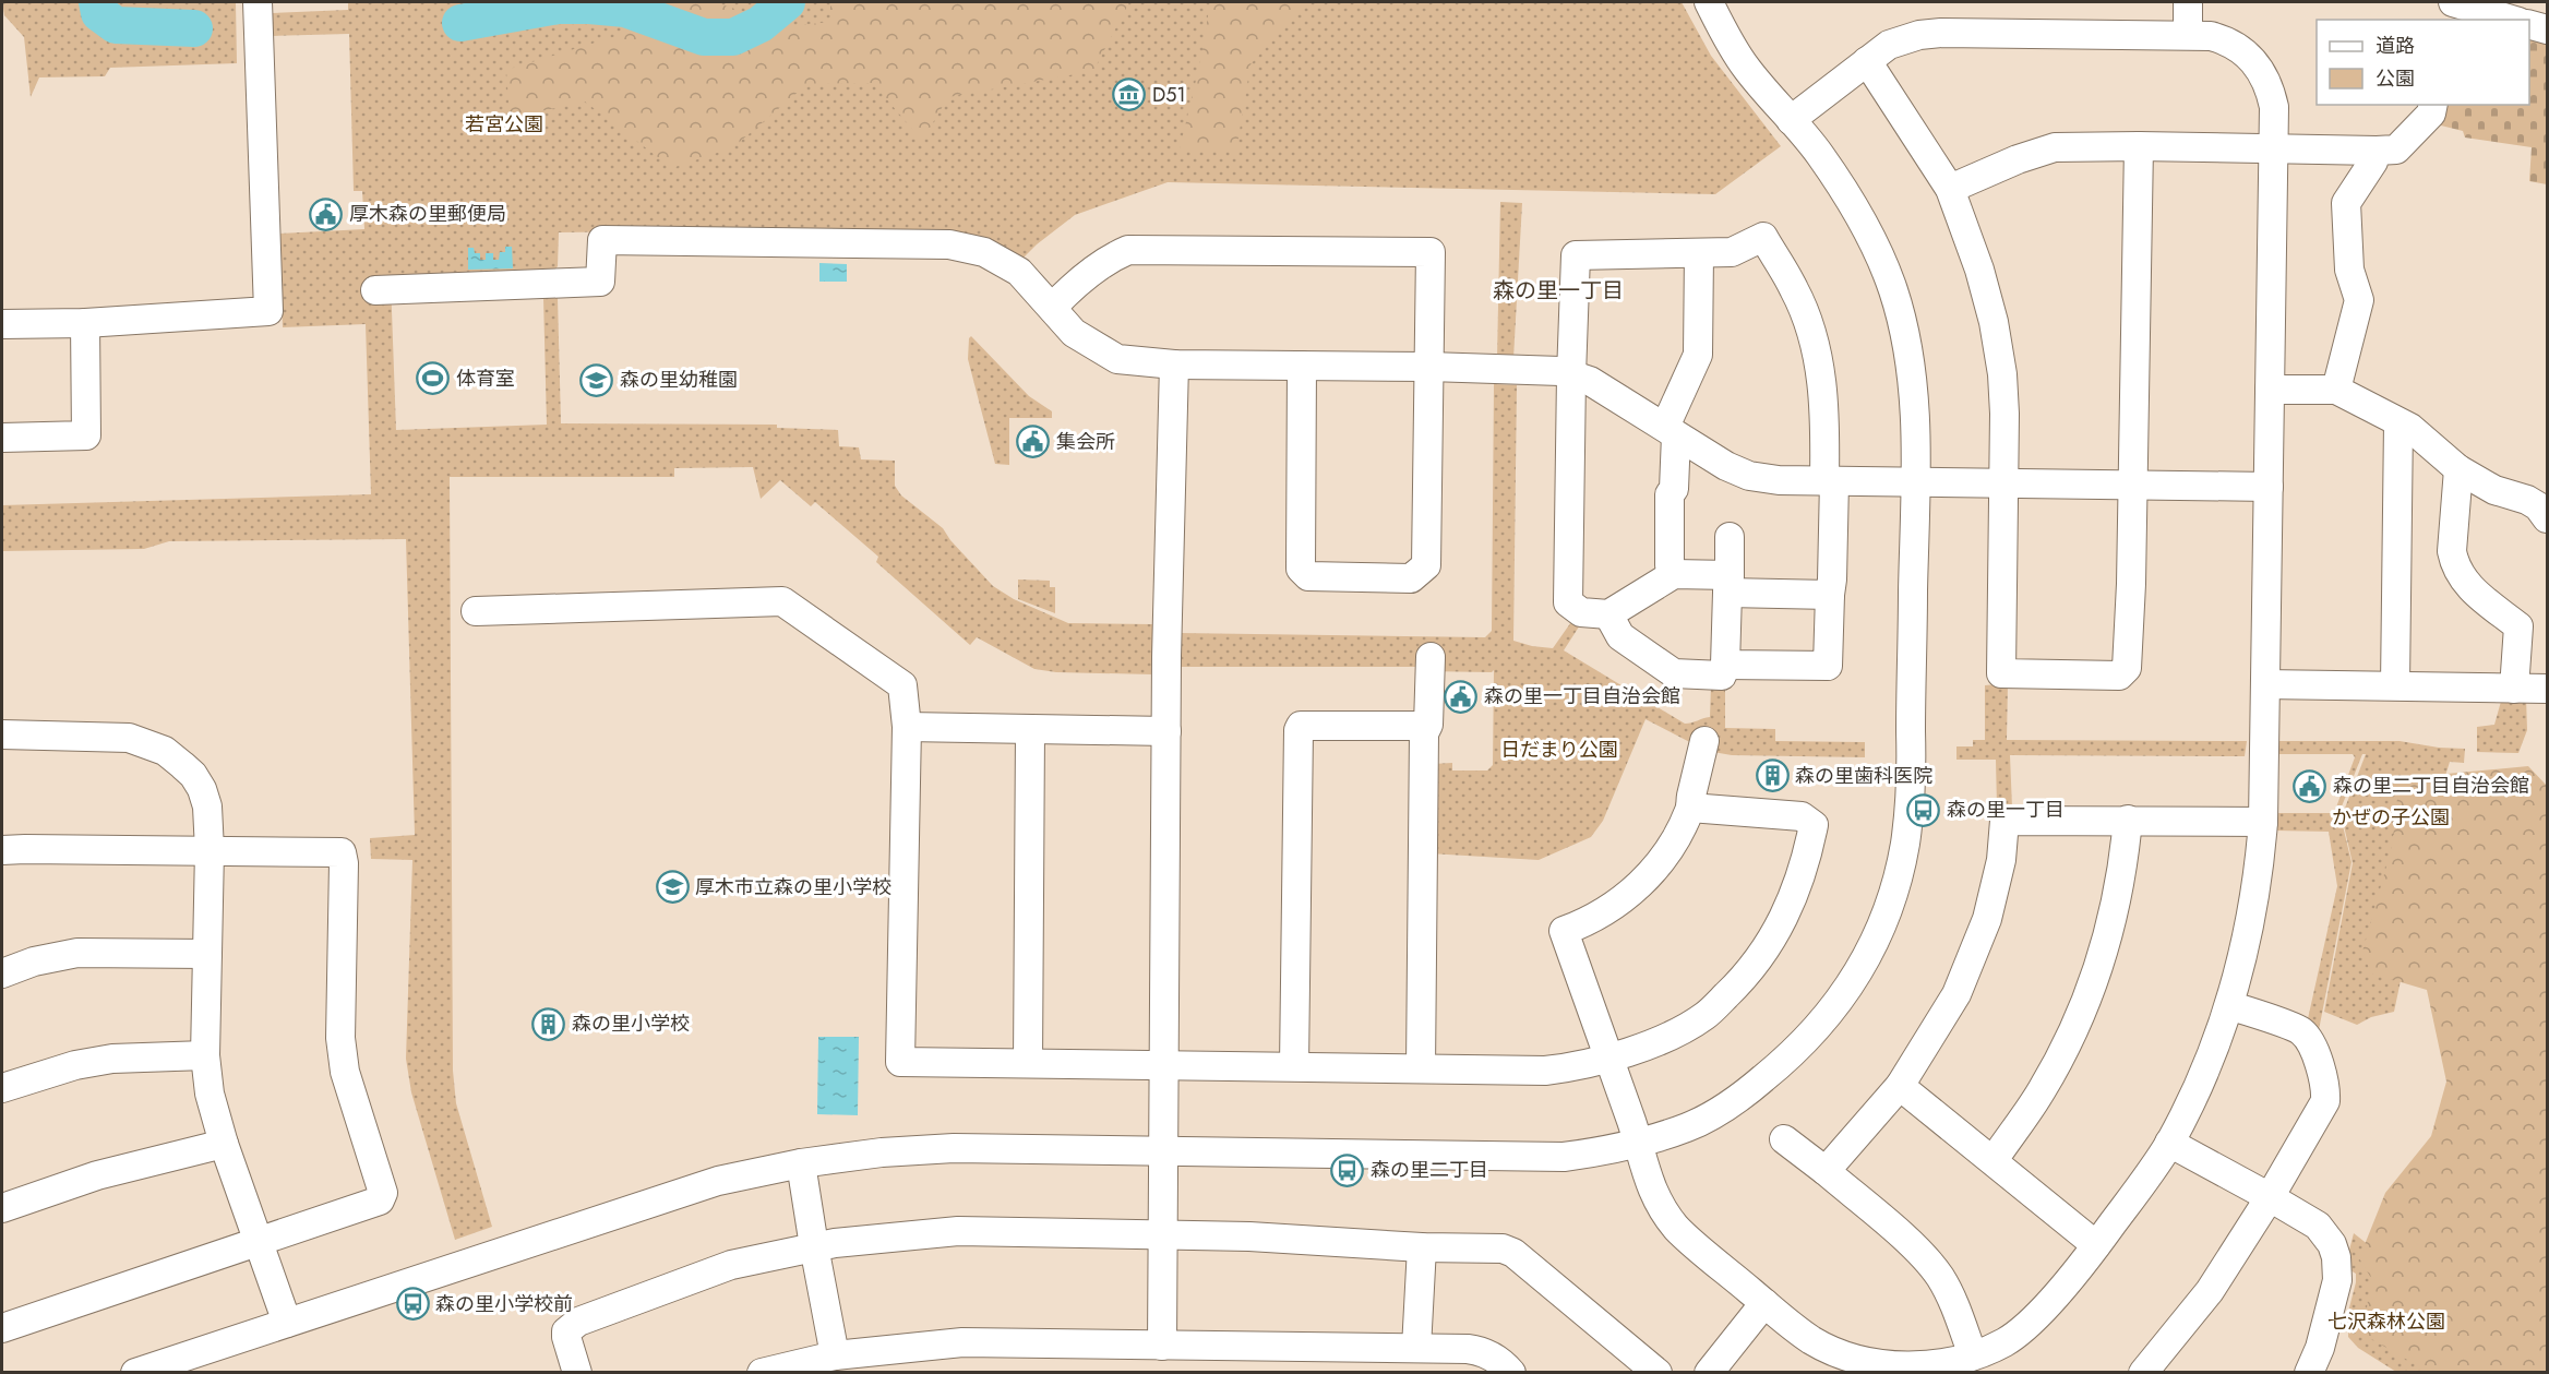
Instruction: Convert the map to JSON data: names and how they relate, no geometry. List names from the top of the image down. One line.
{"districts":["森の里一丁目"],"parks":["若宮公園","日だまり公園","かぜの子公園","七沢森林公園"],"places":{"museum":["D51"],"public building":["厚木森の里郵便局","集会所","森の里一丁目自治会館","森の里二丁目自治会館"],"sports":["体育室"],"school or university":["森の里幼稚園","厚木市立森の里小学校"],"building":["森の里歯科医院","森の里小学校"],"bus stop":["森の里一丁目","森の里二丁目","森の里小学校前"]},"legend":["道路","公園"]}
